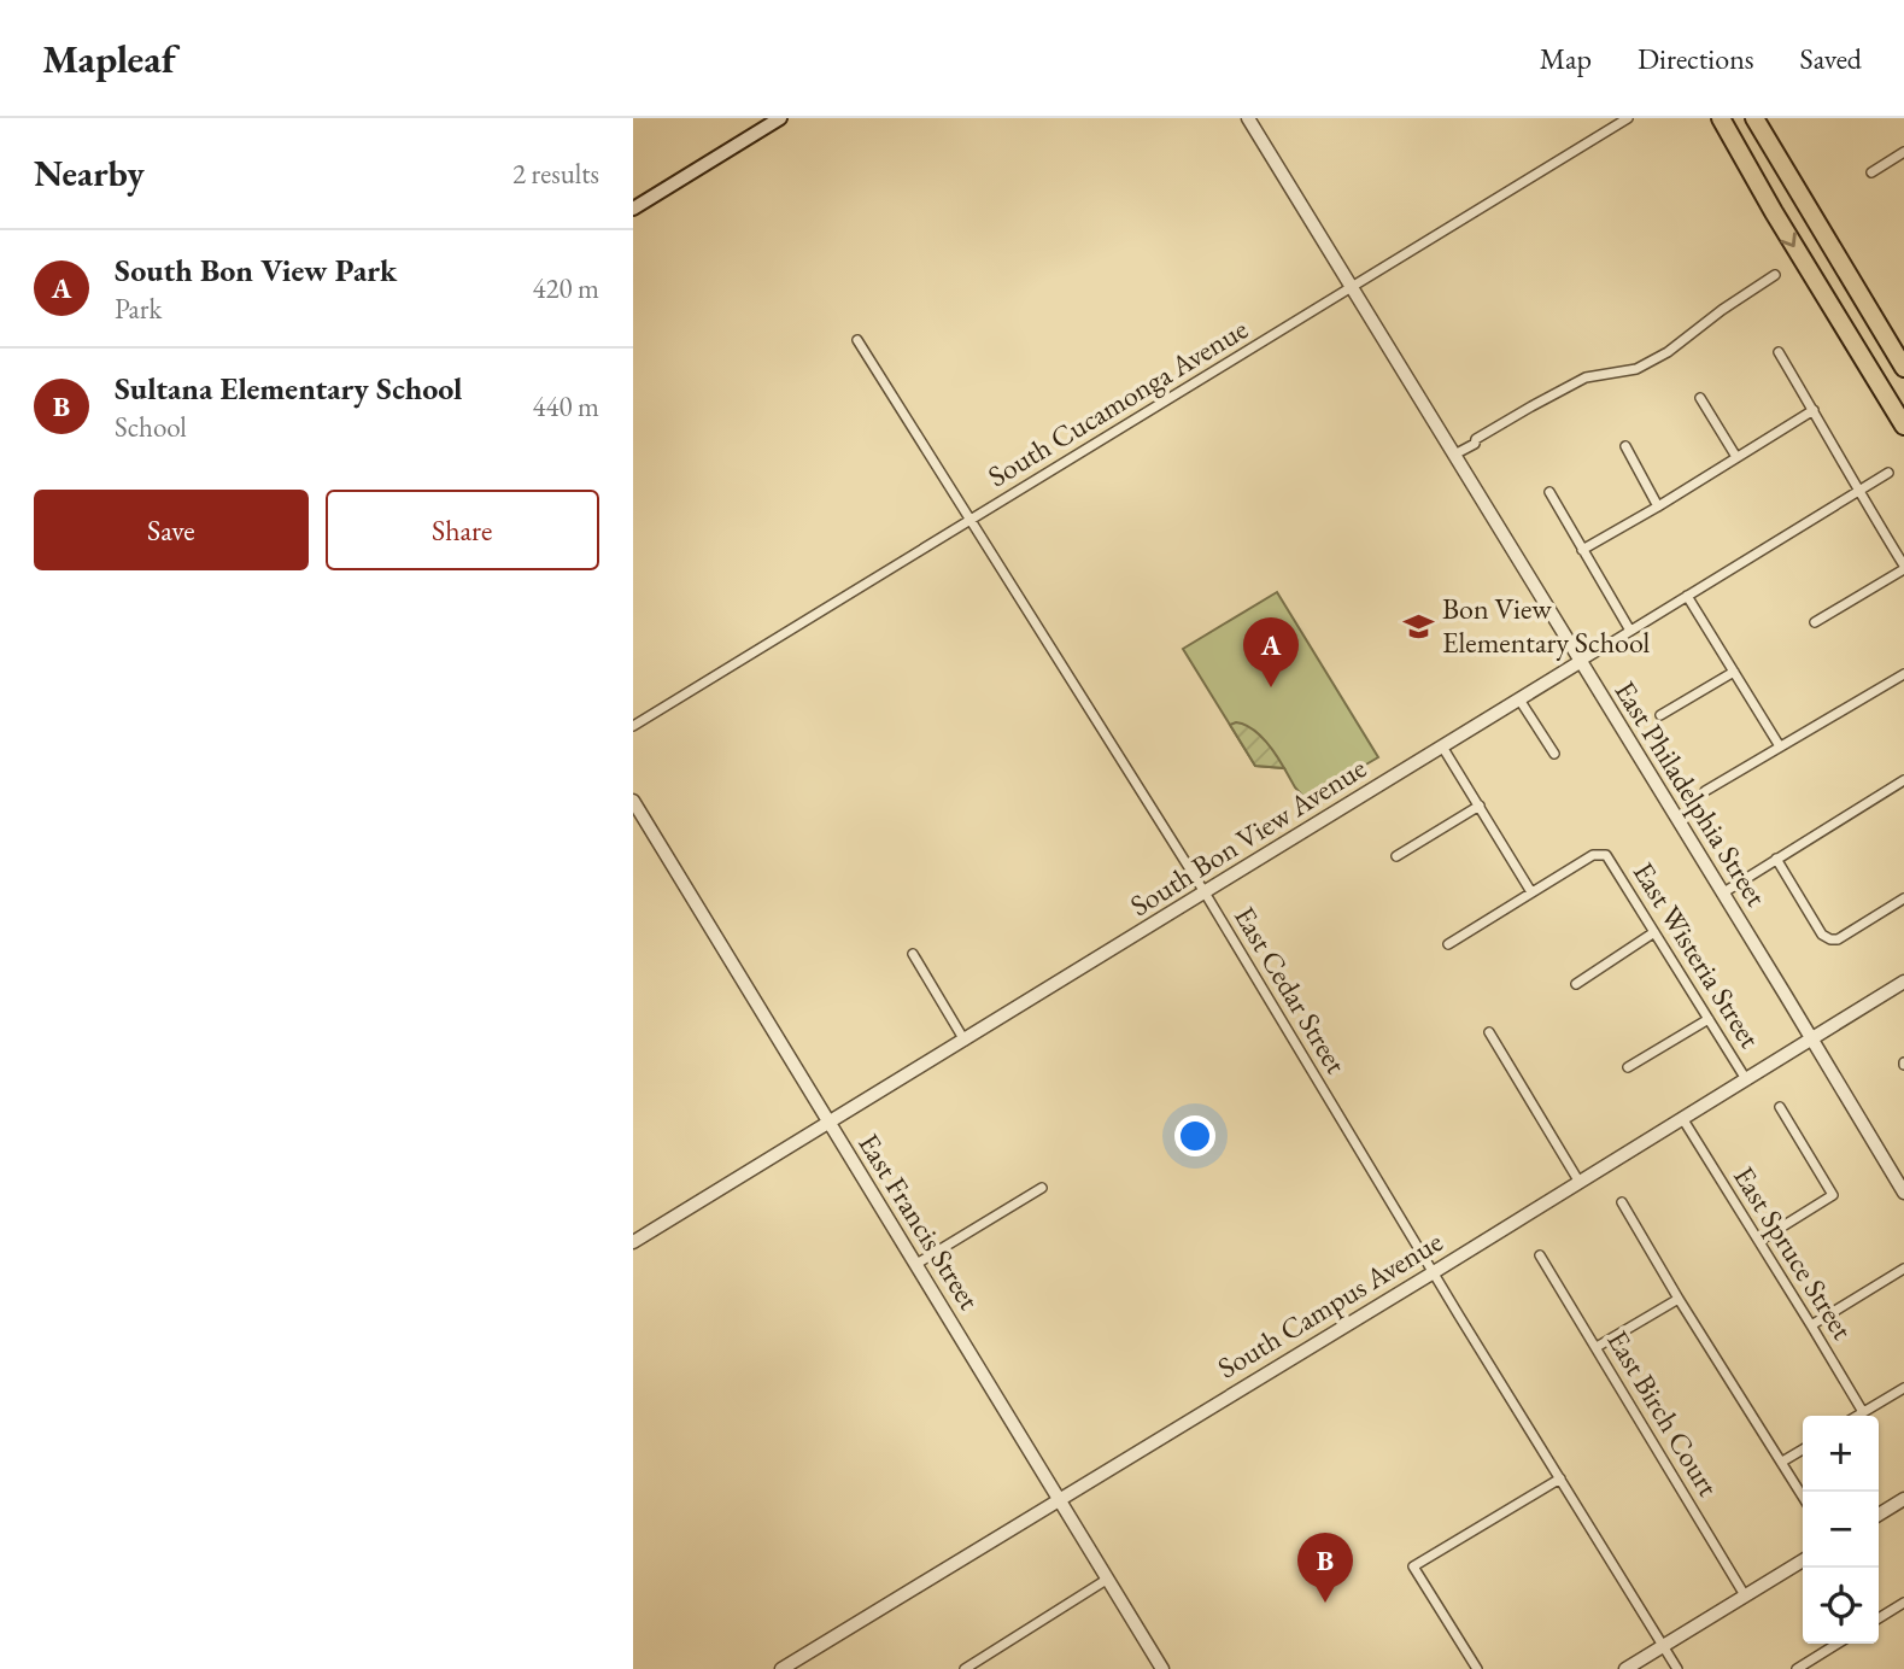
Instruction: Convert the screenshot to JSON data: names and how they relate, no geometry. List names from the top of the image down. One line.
{"streets":{"street":["South Cucamonga Avenue","East Philadelphia Street","South Bon View Avenue","East Wisteria Street","East Cedar Street","East Francis Street","East Spruce Street","South Campus Avenue","East Birch Court"]},"crossings":[["South Cucamonga Avenue","East Philadelphia Street"],["South Cucamonga Avenue","East Cedar Street"],["East Philadelphia Street","South Bon View Avenue"],["East Philadelphia Street","South Campus Avenue"],["South Bon View Avenue","East Cedar Street"],["South Bon View Avenue","East Francis Street"],["East Wisteria Street","South Campus Avenue"],["East Cedar Street","South Campus Avenue"],["East Francis Street","South Campus Avenue"],["East Spruce Street","South Campus Avenue"]],"places":{"school or university":["Bon View Elementary School"]},"page":{"header":"Mapleaf","nav":["Map","Directions","Saved"],"heading":["Nearby","2 results"],"list":[{"mark":"A","name":"South Bon View Park","note":"Park","value":"420 m"},{"mark":"B","name":"Sultana Elementary School","note":"School","value":"440 m"}],"buttons":["Save","Share"],"pins":["A","B"],"map_buttons":["+","−"]}}
